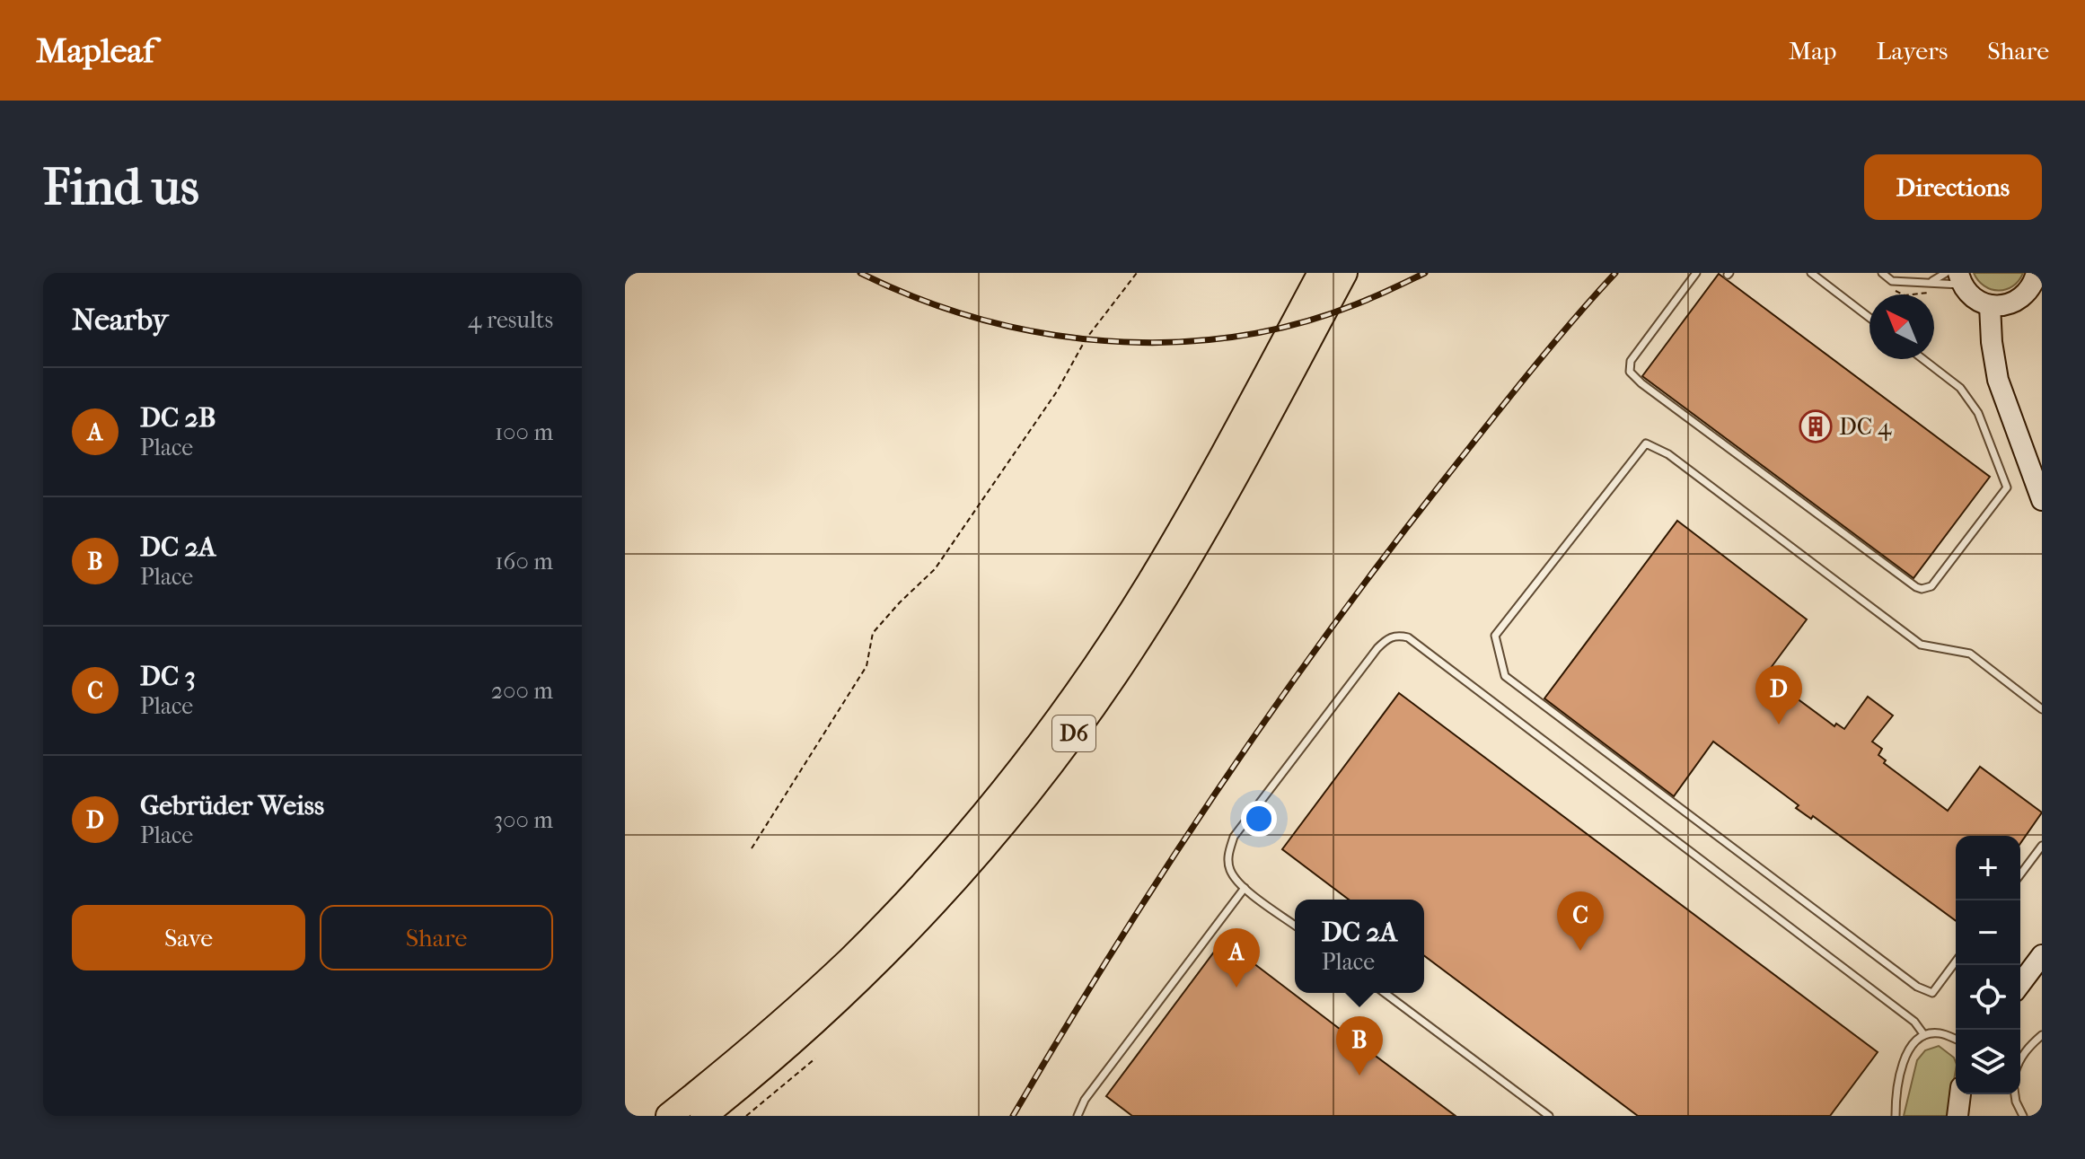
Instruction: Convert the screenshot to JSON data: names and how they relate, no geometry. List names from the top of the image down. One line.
{"streets":{"highway":["D6"]},"places":{"building":["DC 4"]},"north":"top left","page":{"header":"Mapleaf","nav":["Map","Layers","Share"],"buttons":["Directions",["Save","Share"]],"title":"Find us","heading":["Nearby","4 results"],"list":[{"mark":"A","name":"DC 2B","note":"Place","value":"100 m"},{"mark":"B","name":"DC 2A","note":"Place","value":"160 m"},{"mark":"C","name":"DC 3","note":"Place","value":"200 m"},{"mark":"D","name":"Gebrüder Weiss","note":"Place","value":"300 m"}],"pins":["D","C","A","B"],"map_buttons":["+","−"],"popup":["DC 2A","Place"]}}
